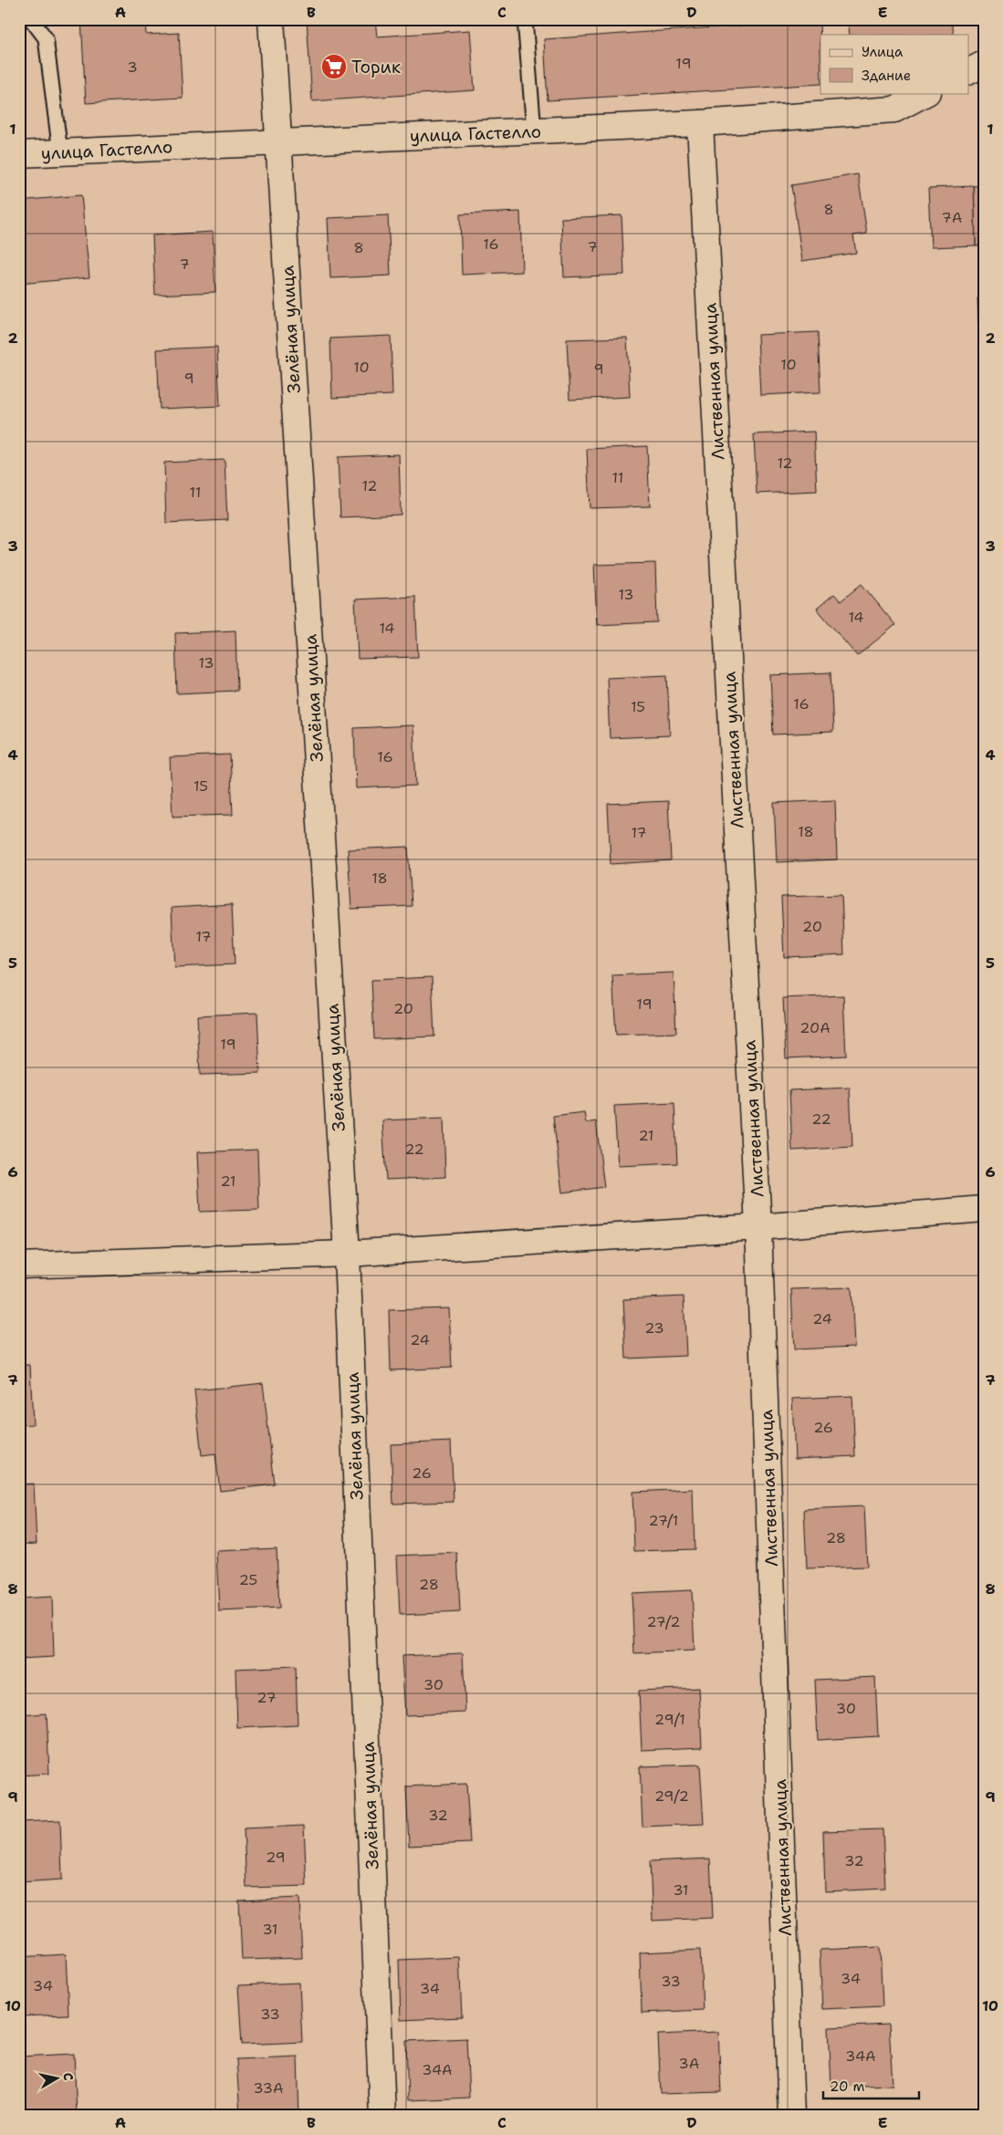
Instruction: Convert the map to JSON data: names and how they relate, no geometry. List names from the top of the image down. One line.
{"streets":{"street":["улица Гастелло","Зелёная улица","Лиственная улица"]},"crossings":[["улица Гастелло","Зелёная улица"],["улица Гастелло","Лиственная улица"]],"places":{"supermarket":["Торик"]},"house_numbers":["19","3","8","7А","16","7","8","7","10","10","9","9","12","11","12","11","13","14","14","13","16","15","16","15","18","17","18","20","17","19","20","20А","19","22","21","22","21","24","23","24","26","26","27/1","28","25","28","27/2","30","27","30","29/1","29/2","32","29","32","31","31","34","33","34","34","33","34А","3А","34А","33А"],"legend":["Улица","Здание"],"scale_bar":"20 m","north":"right","grid":{"columns":["A","B","C","D","E"],"rows":["1","2","3","4","5","6","7","8","9","10"]}}
